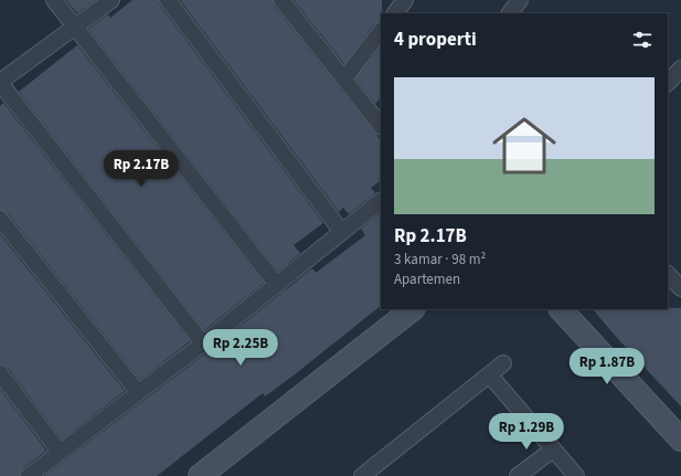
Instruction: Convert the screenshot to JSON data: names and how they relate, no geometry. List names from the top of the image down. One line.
{"page":{"heading":"4 properti","list":[{"name":"Rp 2.17B","note":"3 kamar · 98 m² · Apartemen"}],"price":["Rp 2.17B","Rp 2.25B","Rp 1.87B","Rp 1.29B"]}}
